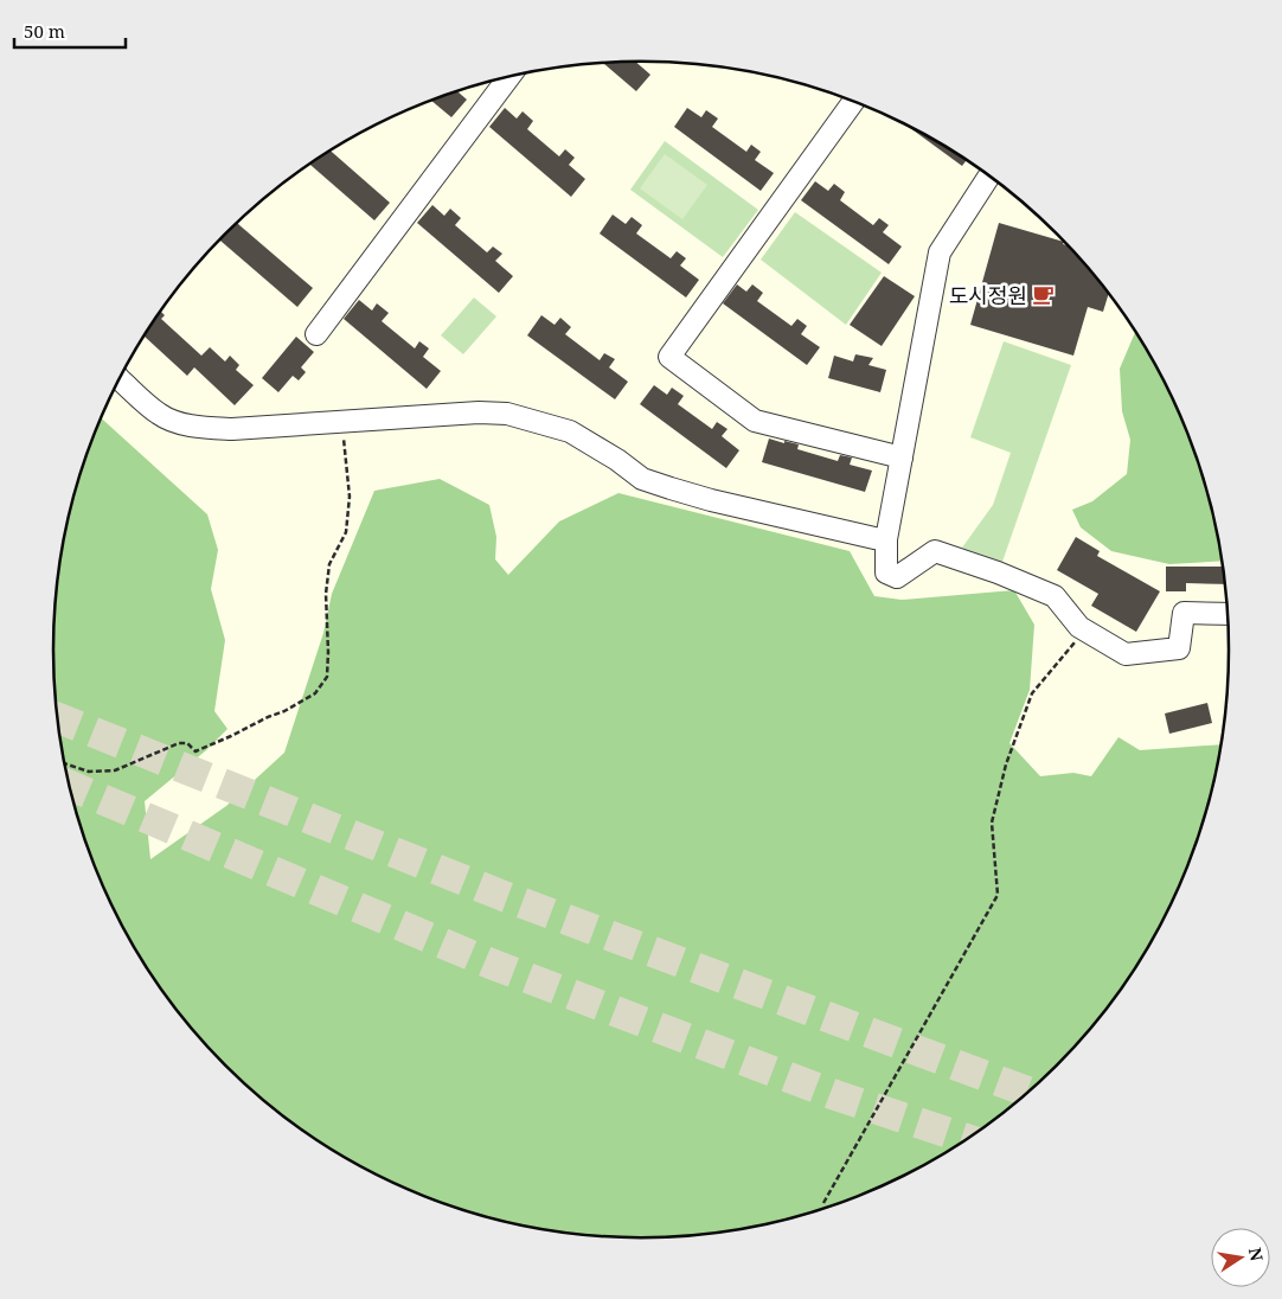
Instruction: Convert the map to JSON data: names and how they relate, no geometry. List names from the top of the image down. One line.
{"places":{"cafe":["도시정원"]},"scale_bar":"50 m","north":"right"}
